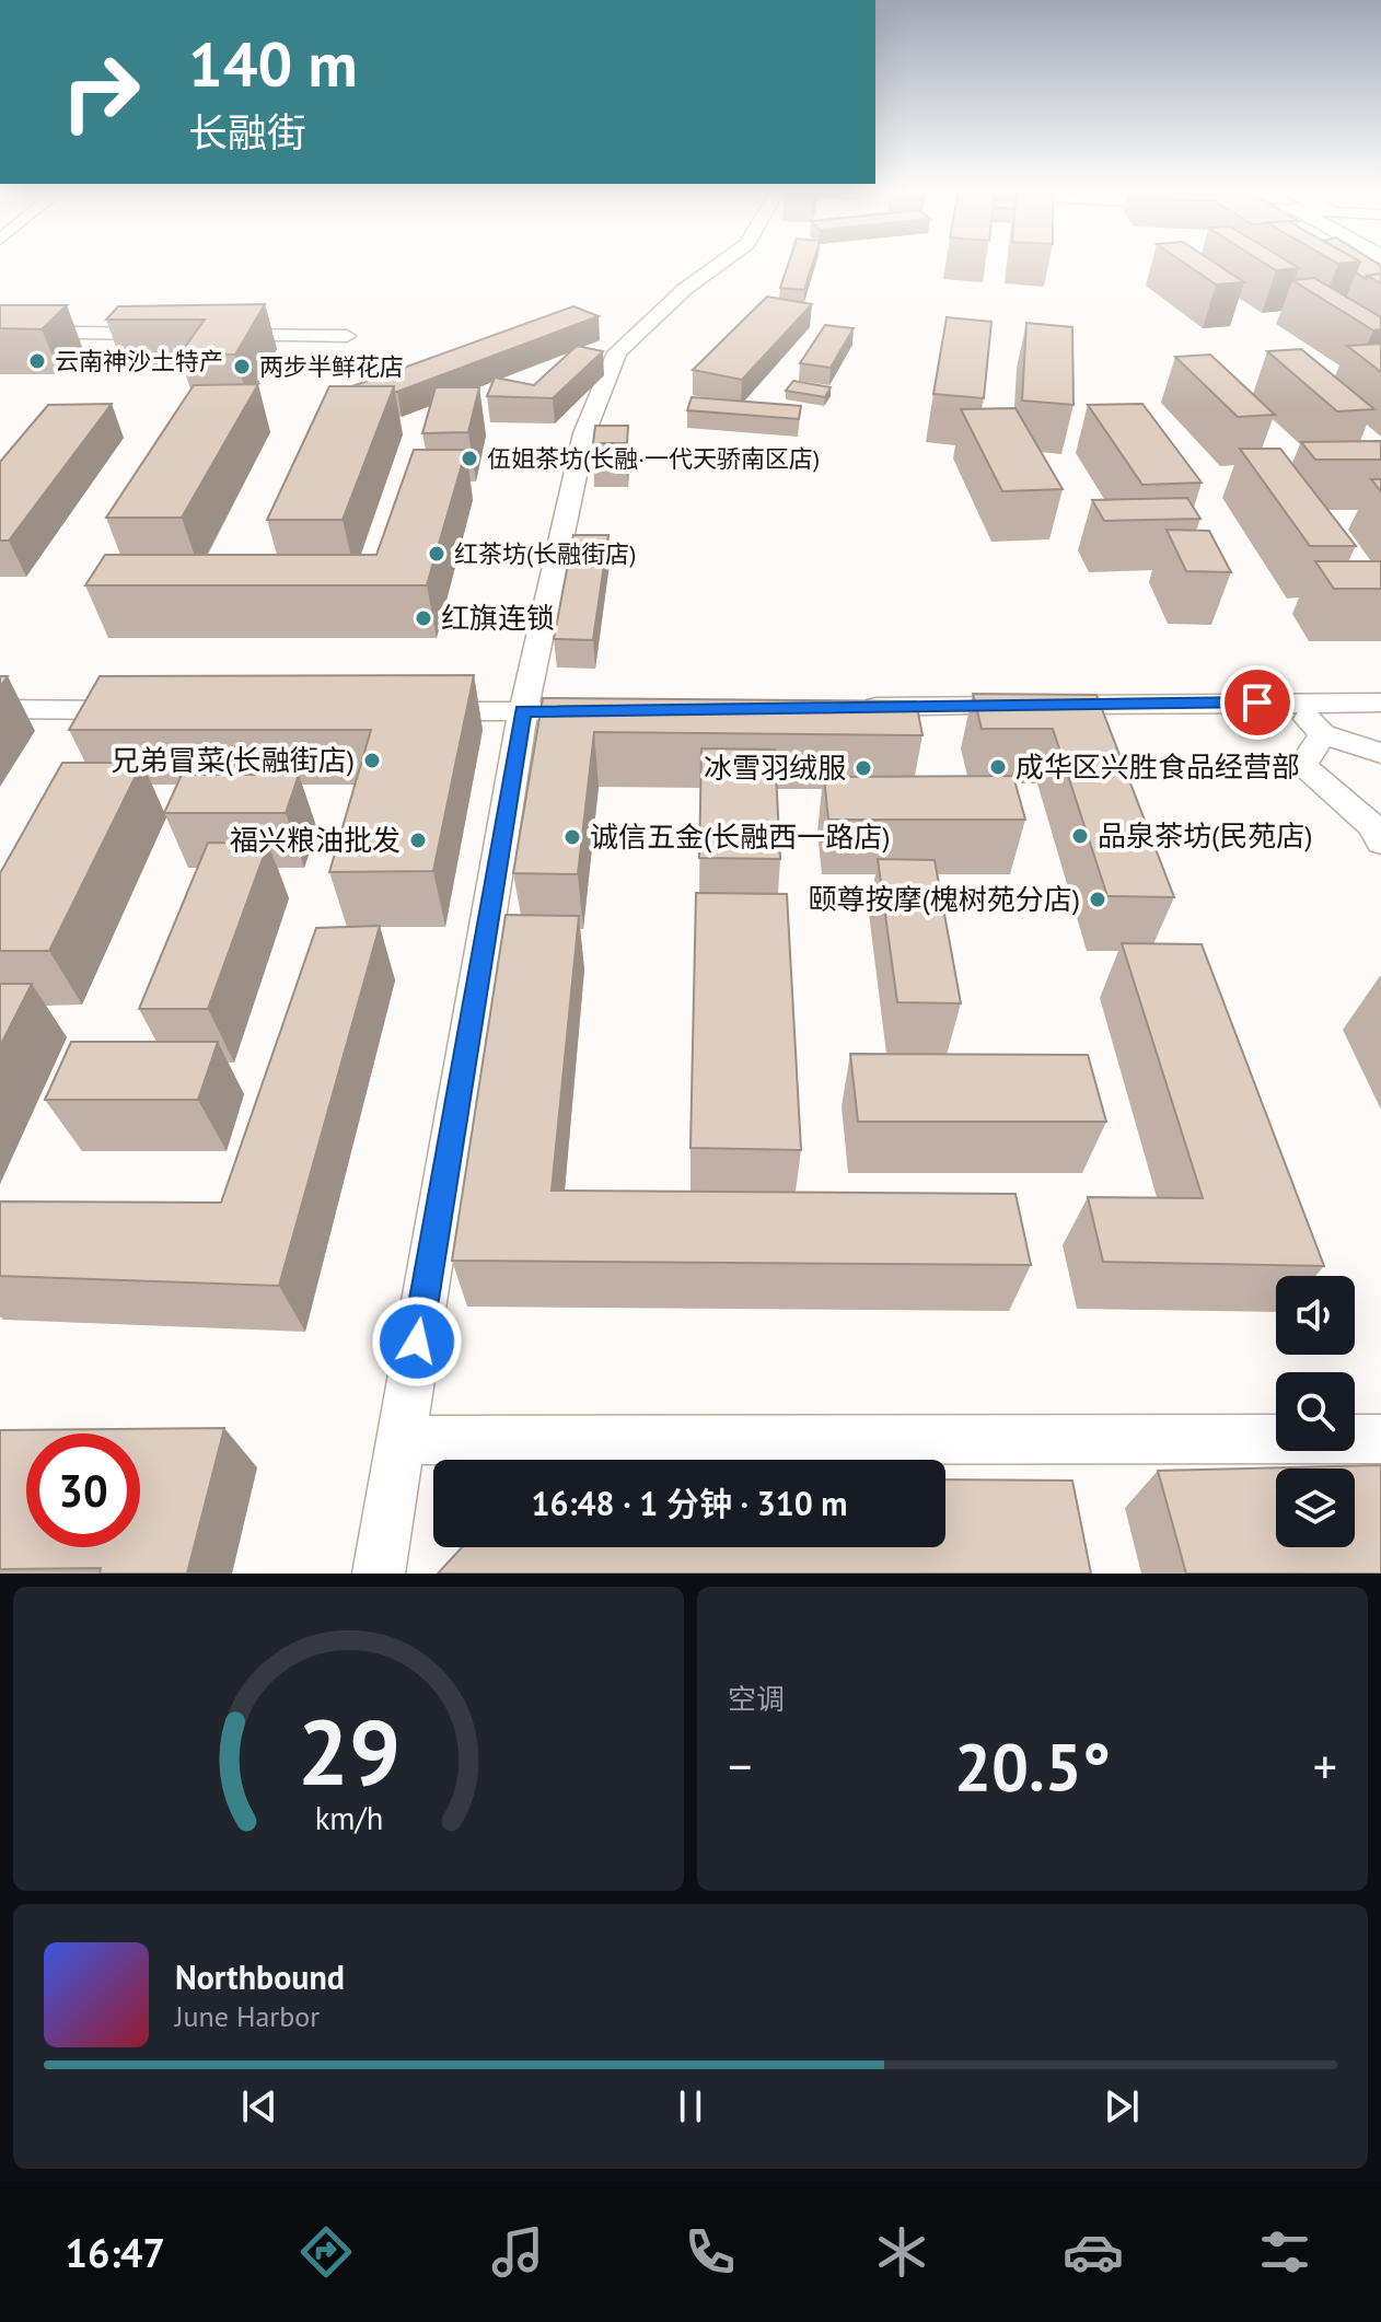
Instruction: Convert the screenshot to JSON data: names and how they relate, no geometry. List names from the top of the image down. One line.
{"places":["云南神沙土特产","两步半鲜花店","伍姐茶坊(长融·一代天骄南区店)","红茶坊(长融街店)","红旗连锁","兄弟冒菜(长融街店)","成华区兴胜食品经营部","冰雪羽绒服","品泉茶坊(民苑店)","诚信五金(长融西一路店)","福兴粮油批发","颐尊按摩(槐树苑分店)"],"page":{"turn":["140 m","长融街"],"limit":"30","trip":"16:48 · 1 分钟 · 310 m","tile":"空调","heat":["−","20.5°","+"],"song":["Northbound","June Harbor"],"tabs":"16:47","gauge":["29","km/h"]}}
